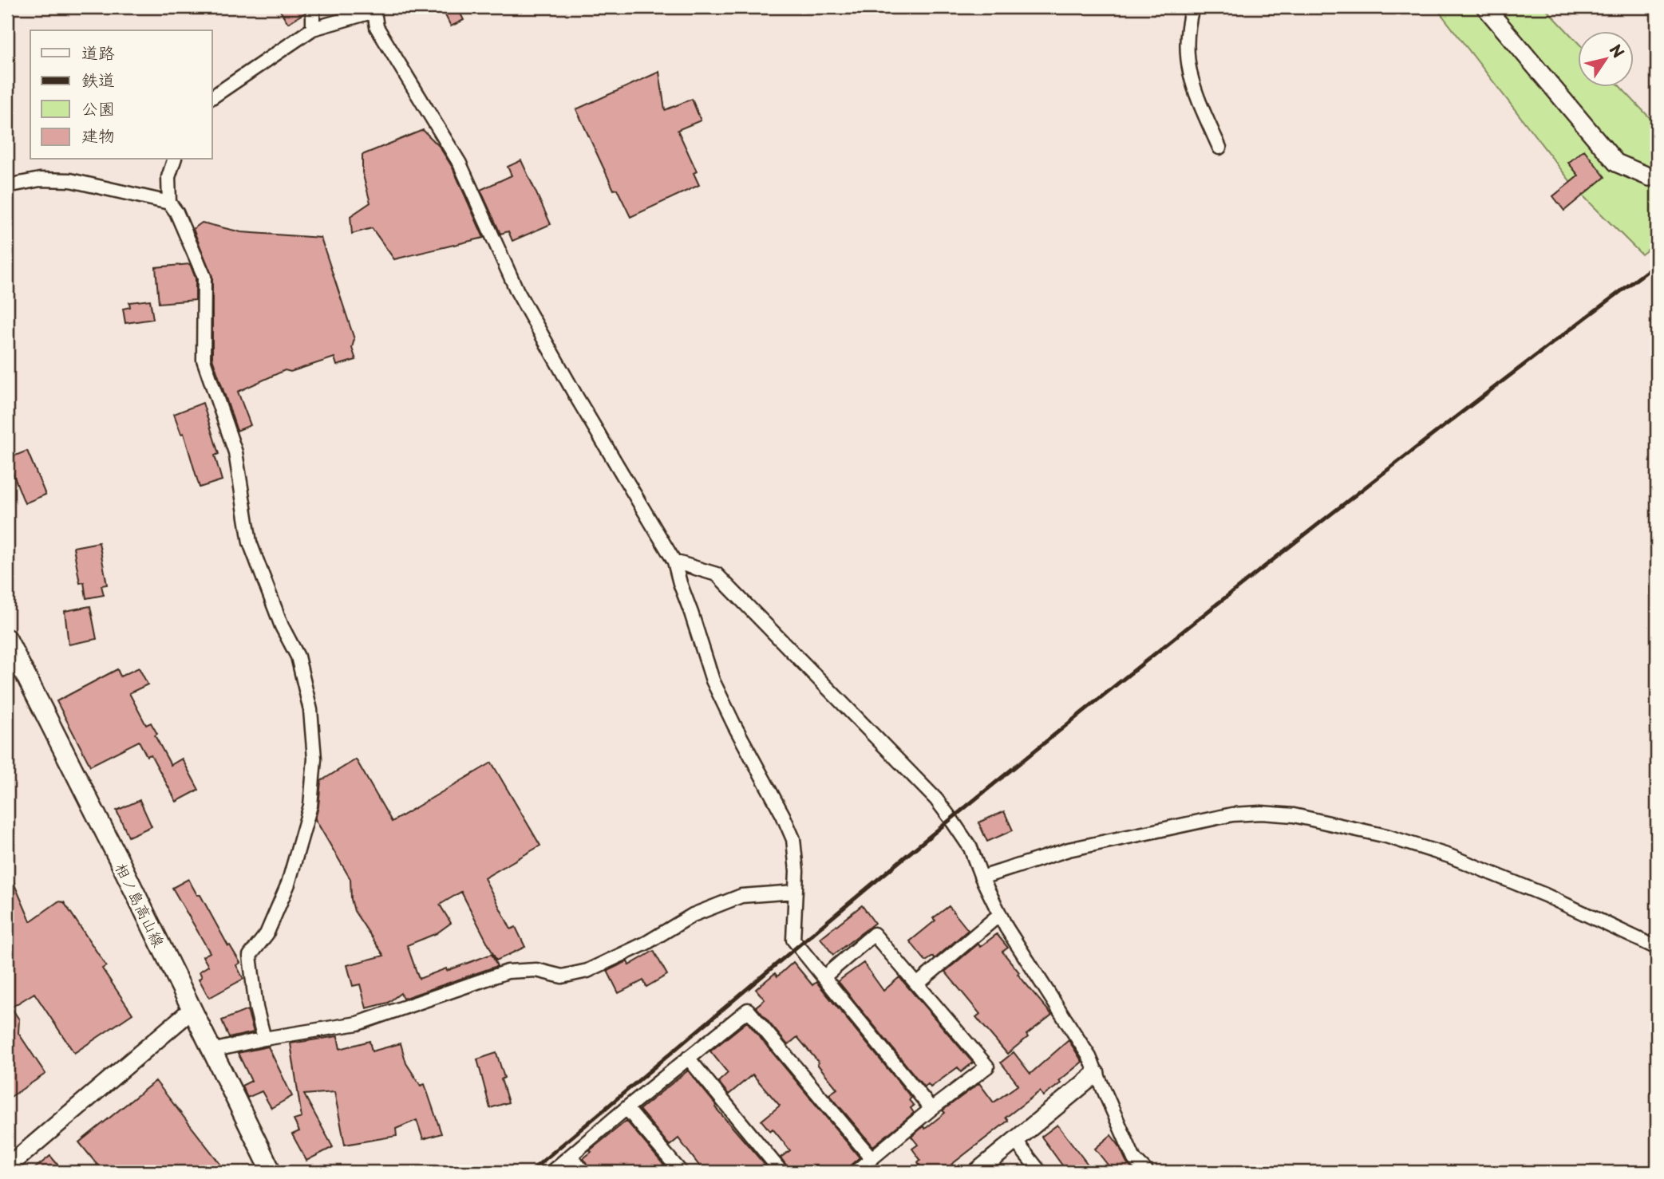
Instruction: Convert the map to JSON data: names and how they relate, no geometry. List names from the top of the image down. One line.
{"streets":{"main road":["相ノ島高山線"]},"legend":["道路","鉄道","公園","建物"],"north":"top right"}
